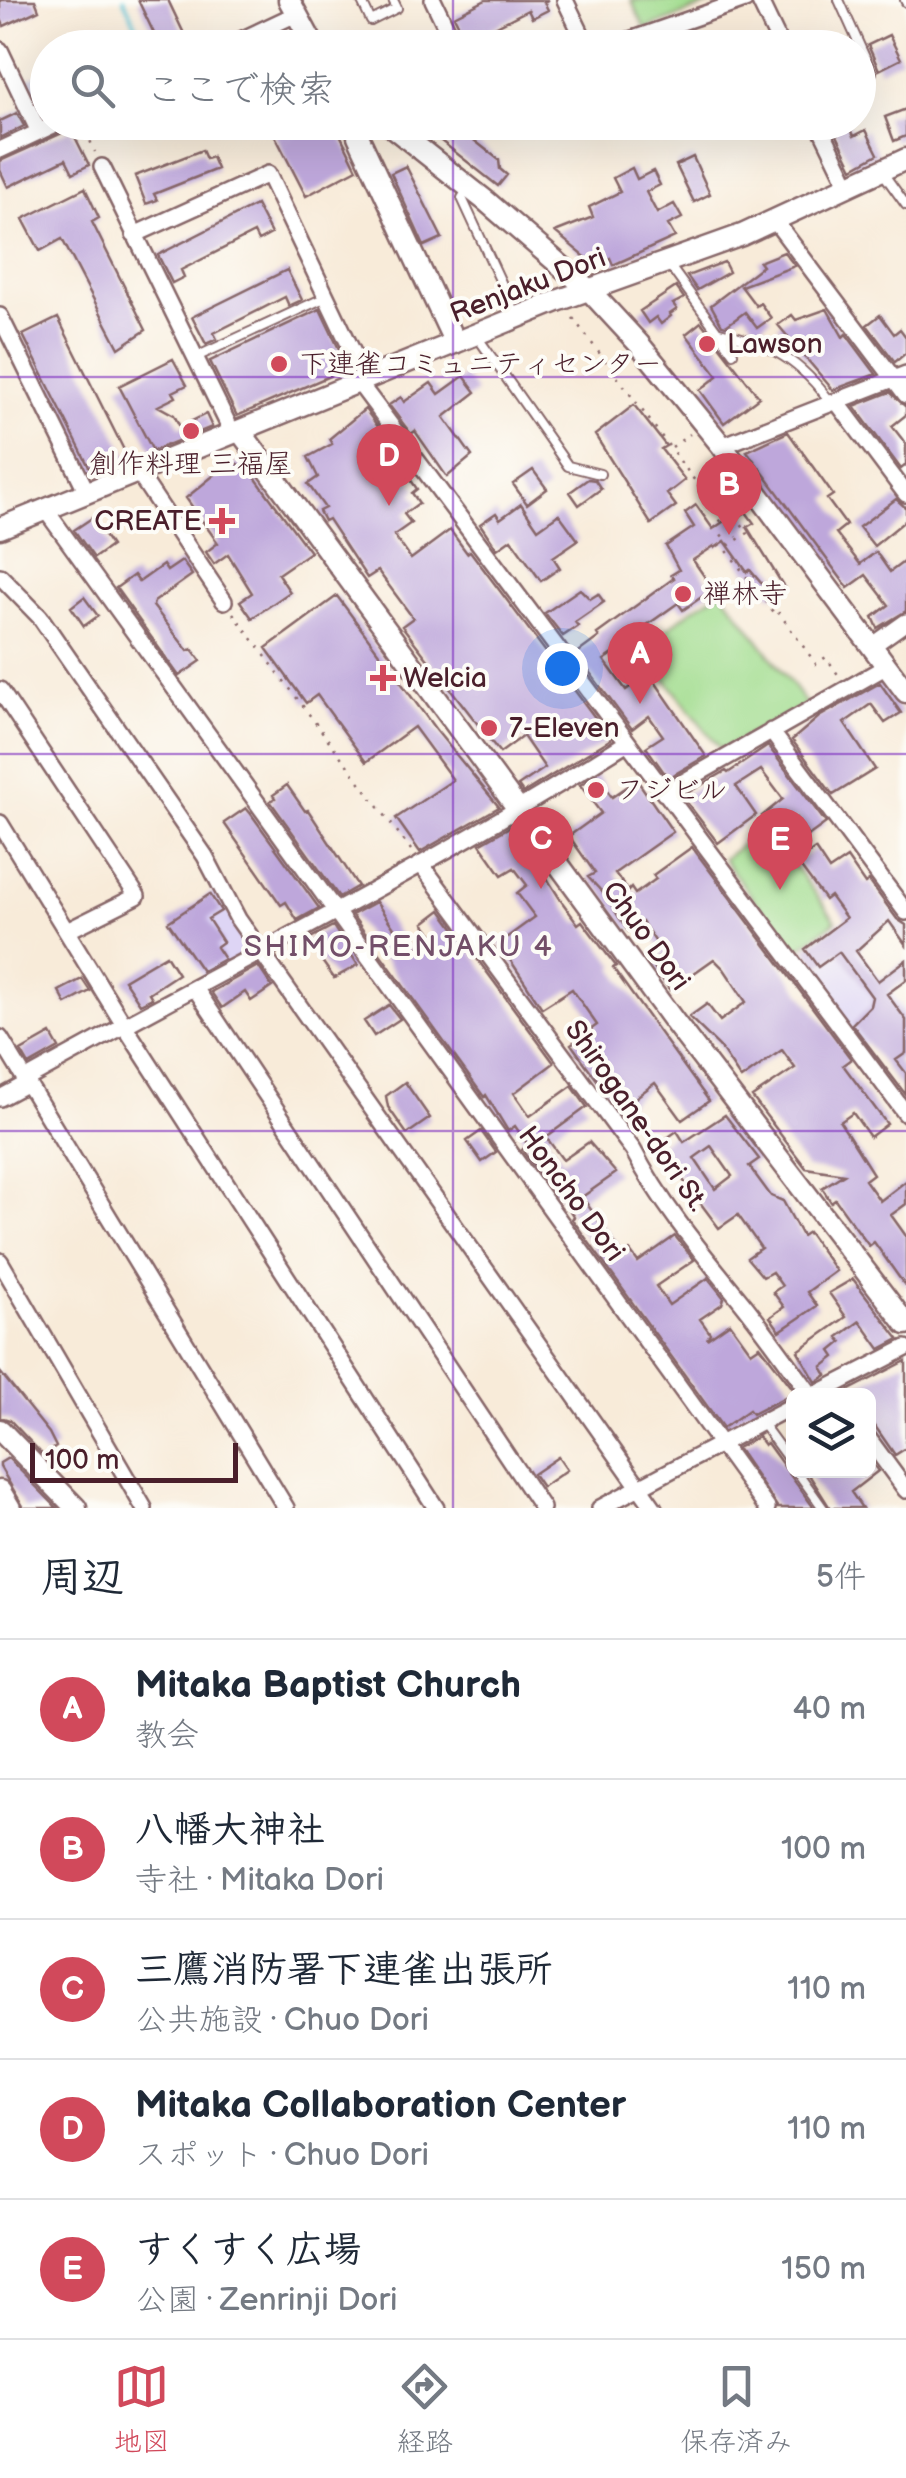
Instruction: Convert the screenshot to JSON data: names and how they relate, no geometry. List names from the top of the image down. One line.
{"streets":{"main road":["Renjaku Dori","Chuo Dori"],"street":["Shirogane-dori St.","Honcho Dori"]},"crossings":[["Renjaku Dori","Chuo Dori"],["Renjaku Dori","Honcho Dori"]],"districts":["SHIMO-RENJAKU 4"],"places":{"other":["Lawson","下連雀コミュニティセンター","創作料理 三福屋","禅林寺","7-Eleven","フジビル"],"health":["CREATE","Welcia"]},"scale_bar":"100 m","page":{"search":"ここで検索","pins":["D","B","A","C","E"],"scale":"100 m","heading":["周辺","5件"],"list":[{"mark":"A","name":"Mitaka Baptist Church","note":"教会","value":"40 m"},{"mark":"B","name":"八幡大神社","note":"寺社 · Mitaka Dori","value":"100 m"},{"mark":"C","name":"三鷹消防署下連雀出張所","note":"公共施設 · Chuo Dori","value":"110 m"},{"mark":"D","name":"Mitaka Collaboration Center","note":"スポット · Chuo Dori","value":"110 m"},{"mark":"E","name":"すくすく広場","note":"公園 · Zenrinji Dori","value":"150 m"}],"nav":["地図","経路","保存済み"]}}
